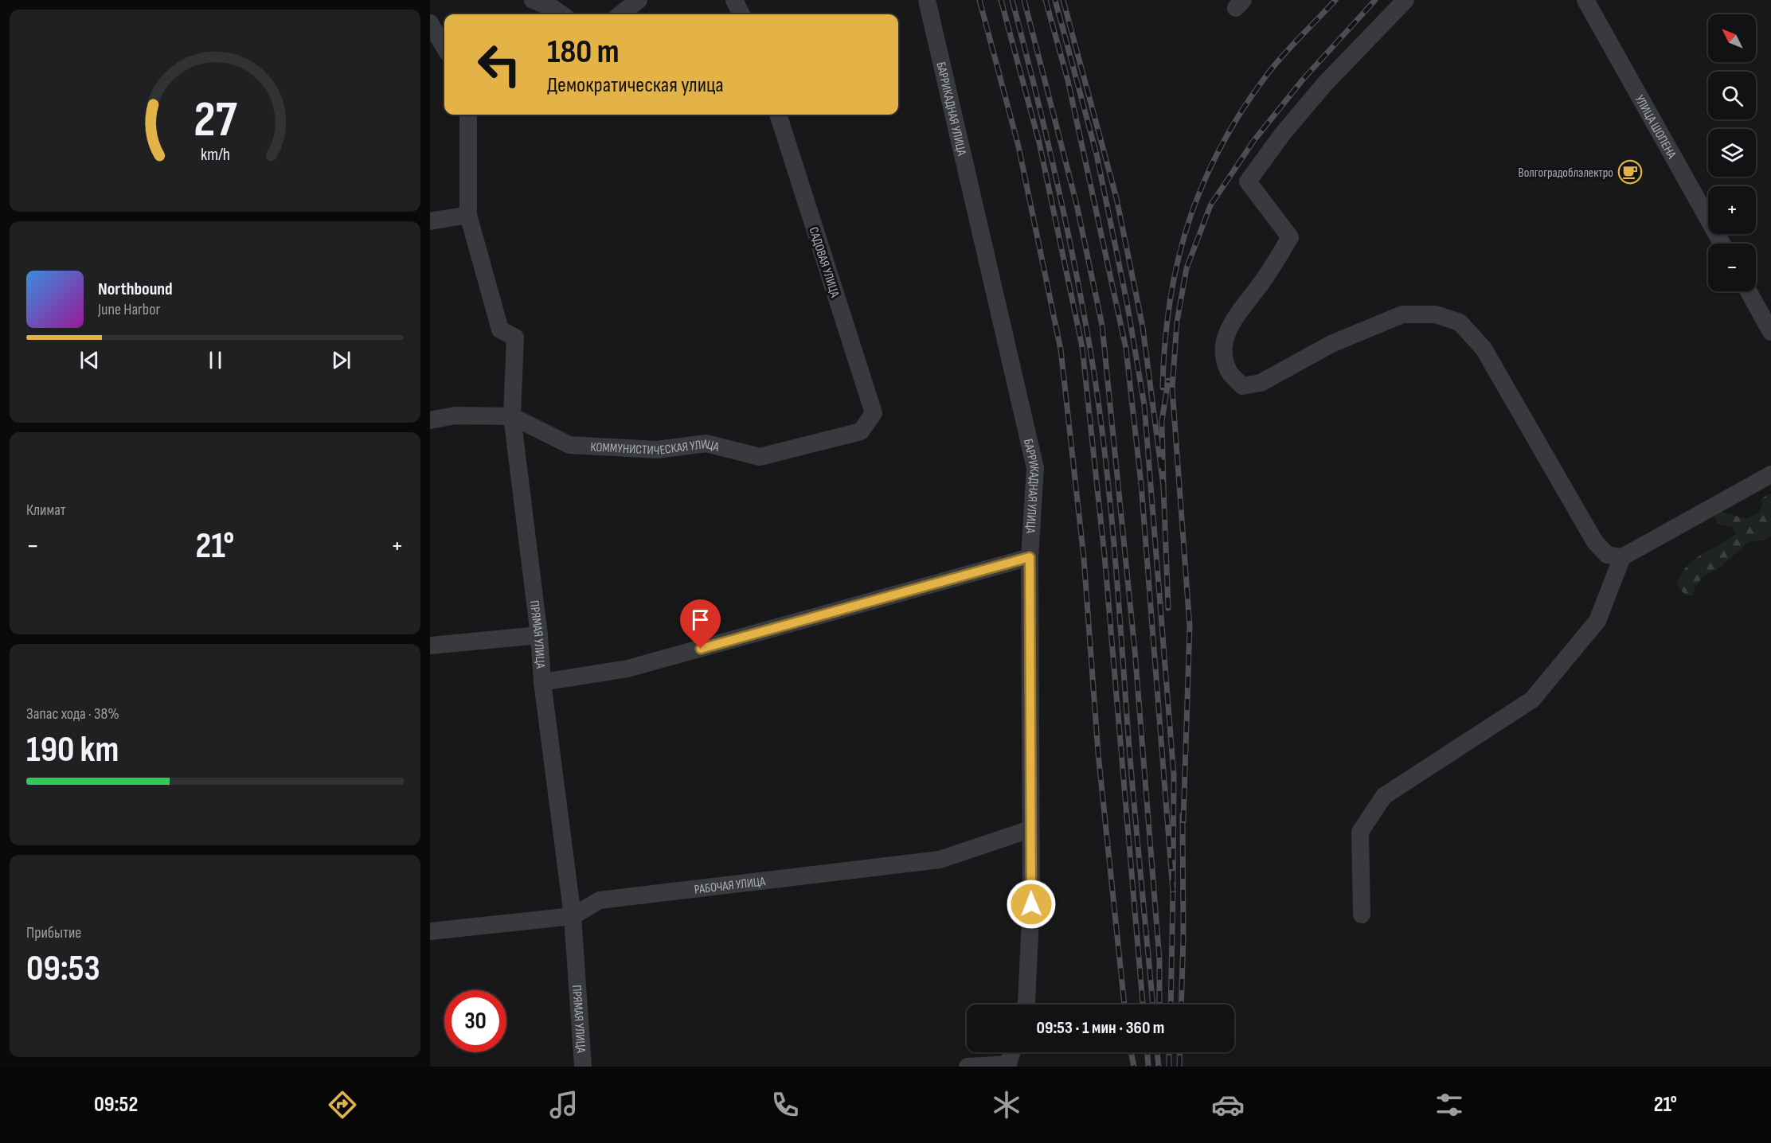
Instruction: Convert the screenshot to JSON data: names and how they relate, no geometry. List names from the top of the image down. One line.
{"streets":{"street":["БАРРИКАДНАЯ УЛИЦА","УЛИЦА ШОПЕНА","САДОВАЯ УЛИЦА","КОММУНИСТИЧЕСКАЯ УЛИЦА","ПРЯМАЯ УЛИЦА","РАБОЧАЯ УЛИЦА"]},"crossings":[["БАРРИКАДНАЯ УЛИЦА","РАБОЧАЯ УЛИЦА"],["САДОВАЯ УЛИЦА","КОММУНИСТИЧЕСКАЯ УЛИЦА"],["КОММУНИСТИЧЕСКАЯ УЛИЦА","ПРЯМАЯ УЛИЦА"],["ПРЯМАЯ УЛИЦА","РАБОЧАЯ УЛИЦА"]],"places":{"cafe":["Волгоградоблэлектро"]},"north":"top left","page":{"map_buttons":["+","−"],"turn":["180 m","Демократическая улица"],"song":["Northbound","June Harbor"],"tile":["Климат",["Запас хода · 38%","190 km"],["Прибытие","09:53"]],"heat":["−","21°","+"],"limit":"30","trip":"09:53 · 1 мин · 360 m","tabs":["09:52","21°"],"gauge":["27","km/h"]}}
